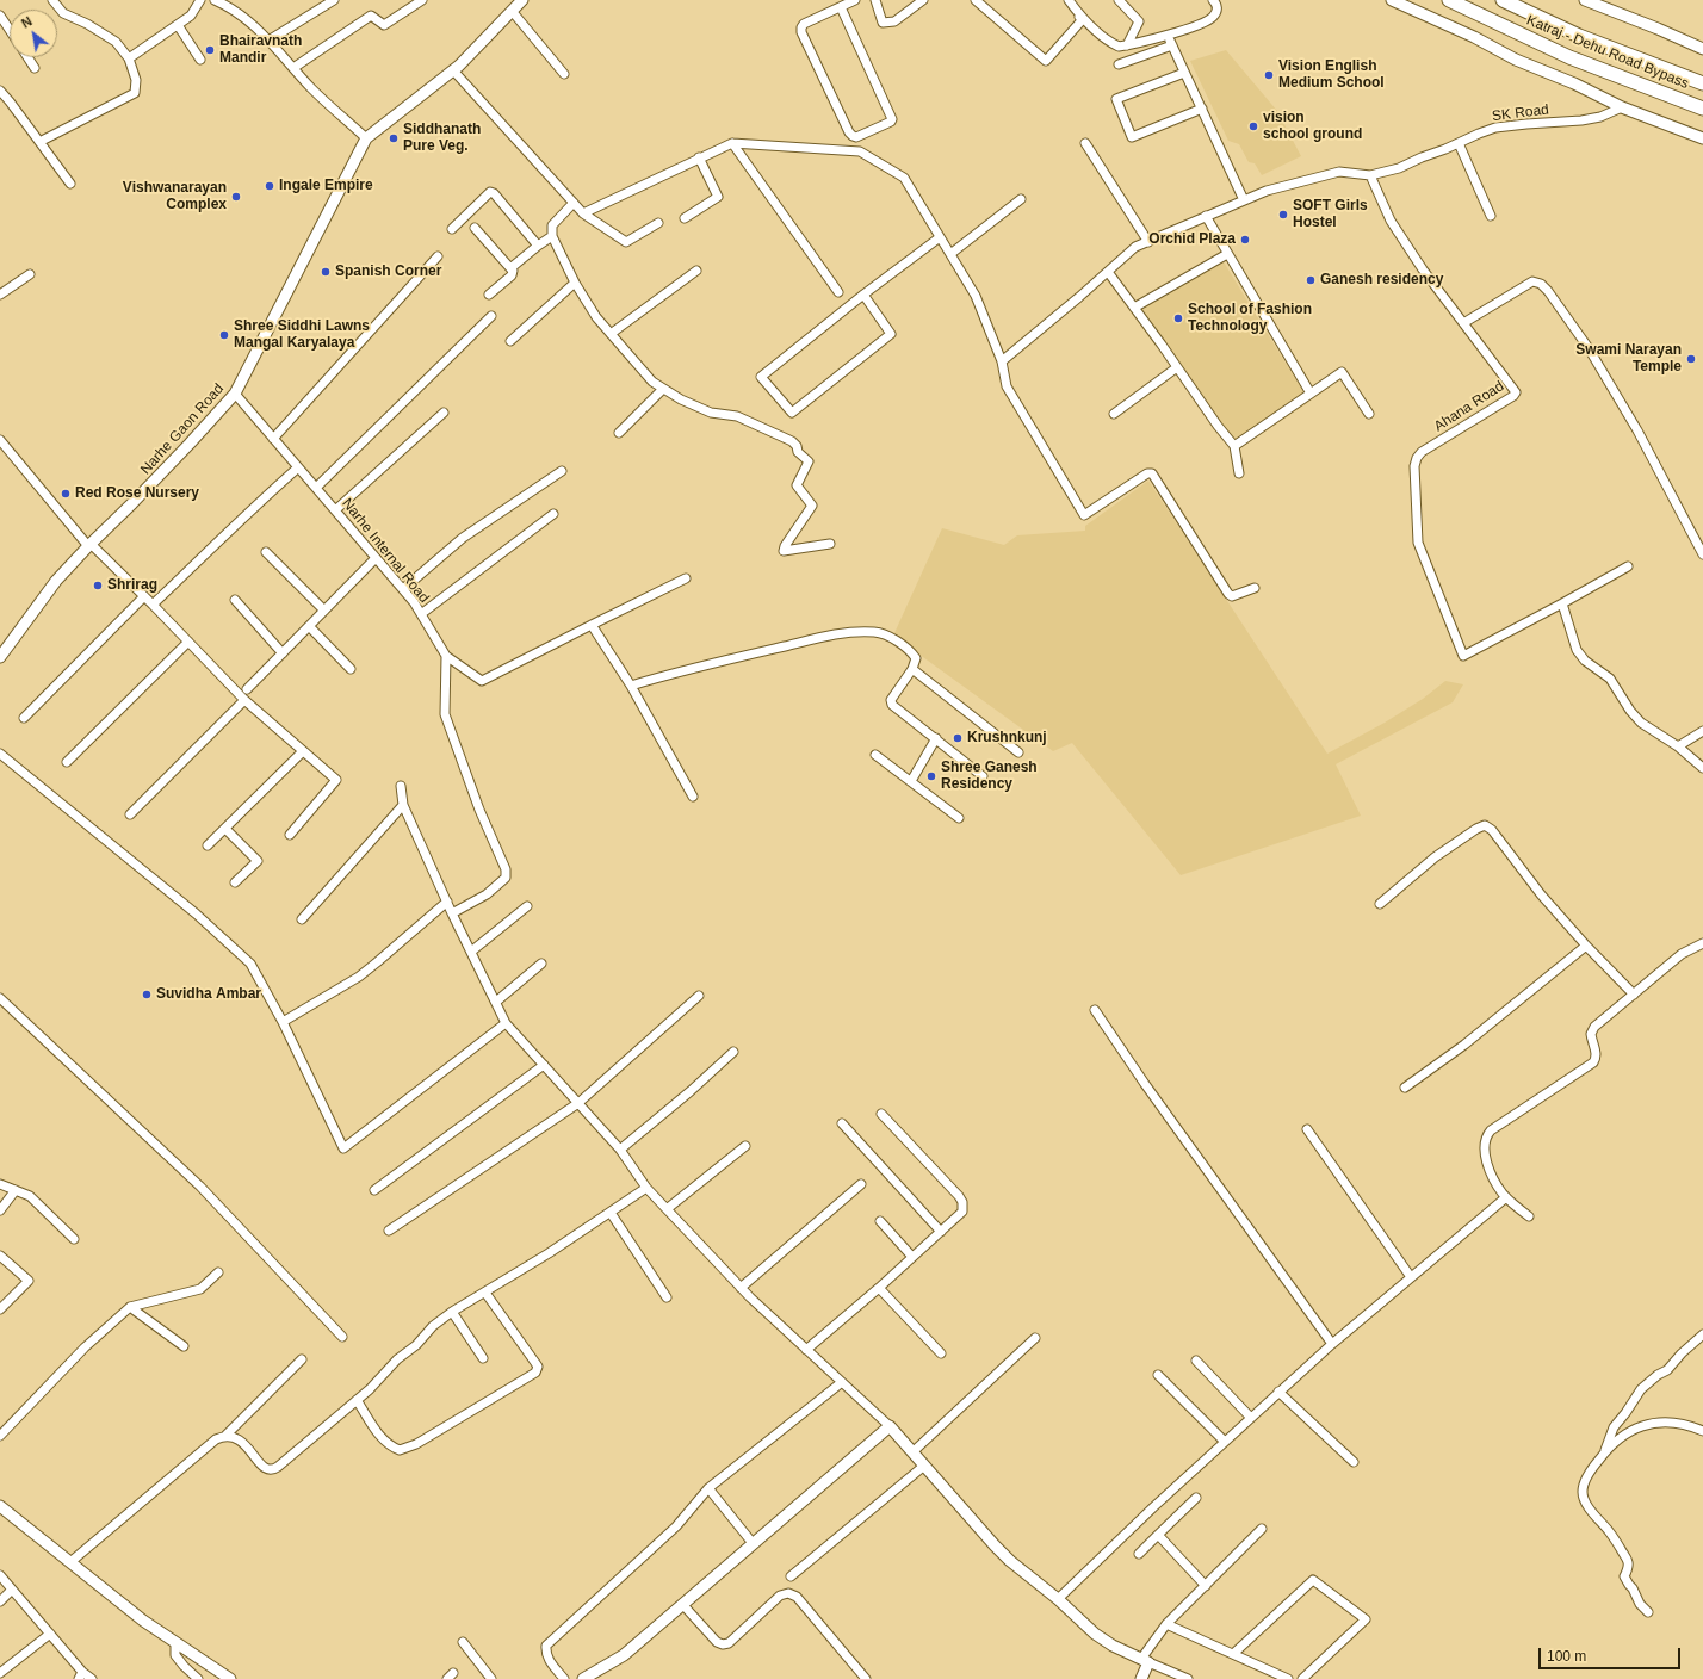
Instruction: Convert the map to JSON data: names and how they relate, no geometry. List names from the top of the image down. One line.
{"streets":{"highway":["Katraj - Dehu Road Bypass"],"street":["SK Road","Ahana Road","Narhe Gaon Road","Narhe Internal Road"]},"crossings":[["SK Road","Ahana Road"],["Narhe Gaon Road","Narhe Internal Road"]],"places":["Bhairavnath Mandir","Vision English Medium School","vision school ground","Siddhanath Pure Veg.","Ingale Empire","Vishwanarayan Complex","SOFT Girls Hostel","Orchid Plaza","Spanish Corner","Ganesh residency","School of Fashion Technology","Shree Siddhi Lawns Mangal Karyalaya","Swami Narayan Temple","Red Rose Nursery","Shrirag","Krushnkunj","Shree Ganesh Residency","Suvidha Ambar"],"scale_bar":"100 m","north":"top left"}
